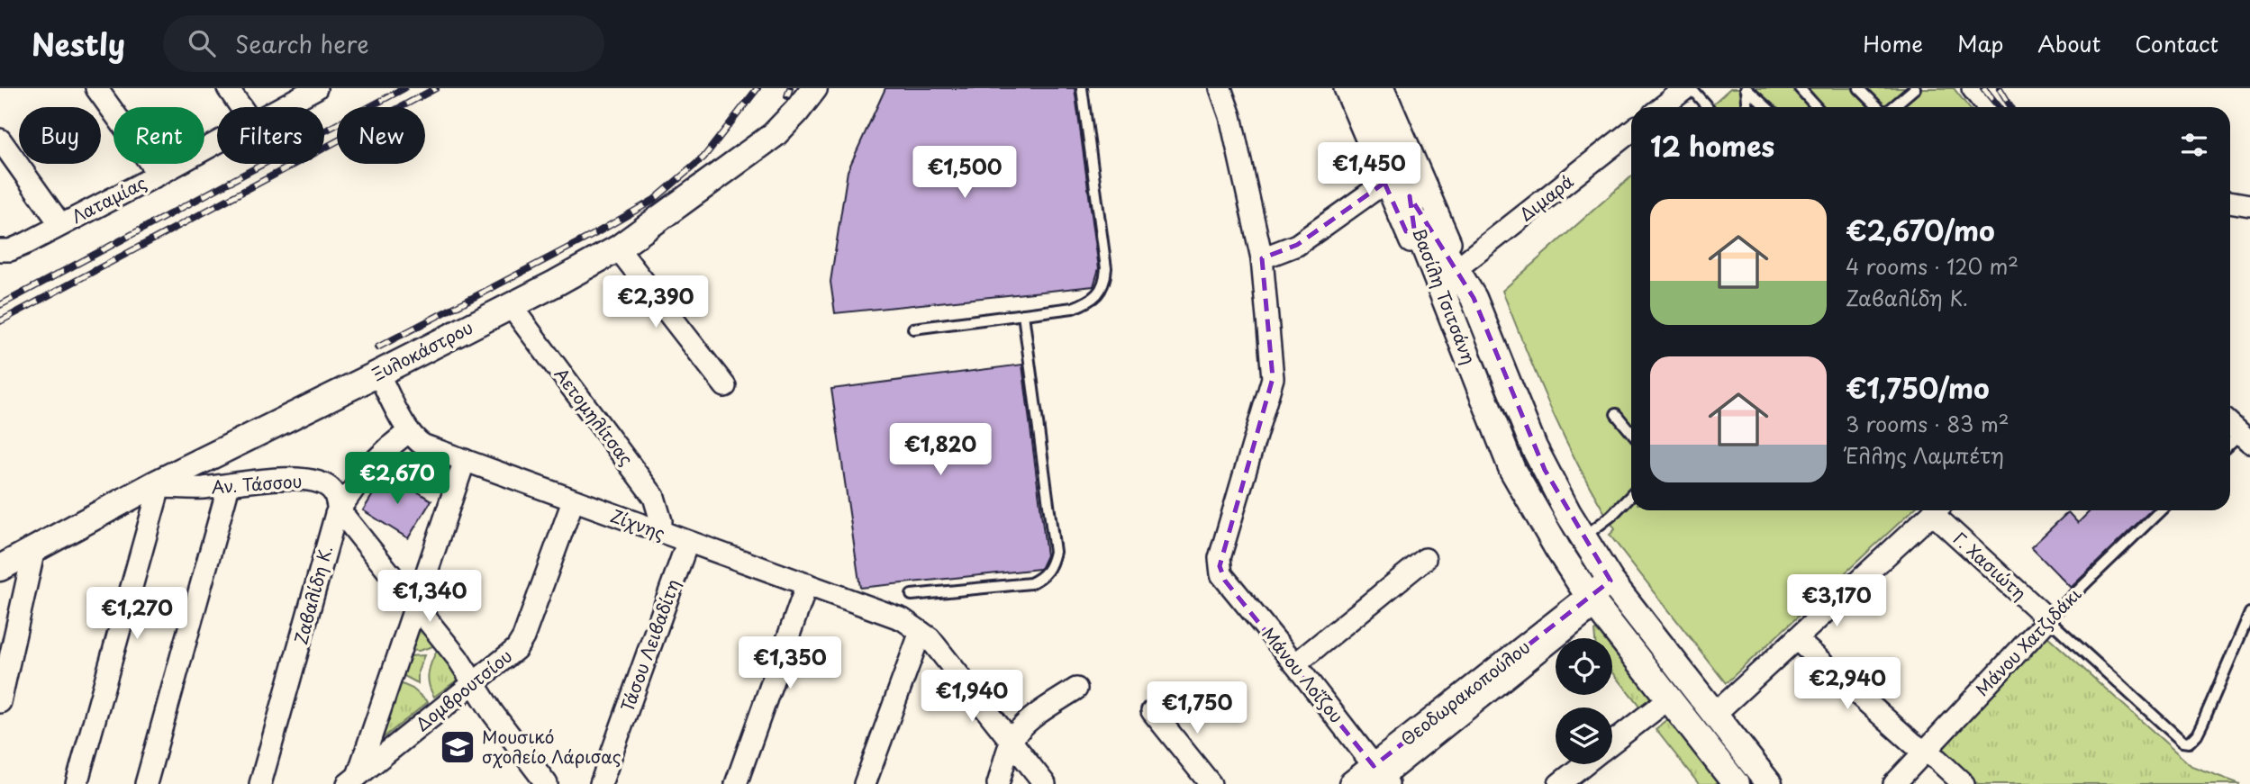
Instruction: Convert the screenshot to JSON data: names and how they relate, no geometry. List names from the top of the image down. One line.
{"streets":{"street":["Διμαρά","Λαταμίας","Βασίλη Τσιτσάνη","Ξυλοκάστρου","Αετομηλίτσας","Αν. Τάσσου","Ζίχνης","Γ. Χασιώτη","Ζαβαλίδη Κ.","Μάνου Χατζιδάκι","Τάσου Λειβαδίτη","Μάνου Λοΐζου","Δομβρουτσίου","Θεοδωρακοπούλου"]},"crossings":[["Διμαρά","Βασίλη Τσιτσάνη"],["Βασίλη Τσιτσάνη","Θεοδωρακοπούλου"],["Ξυλοκάστρου","Αετομηλίτσας"],["Ξυλοκάστρου","Αν. Τάσσου"],["Ξυλοκάστρου","Ζίχνης"],["Αετομηλίτσας","Ζίχνης"],["Αν. Τάσσου","Ζαβαλίδη Κ."],["Αν. Τάσσου","Δομβρουτσίου"],["Ζίχνης","Ζαβαλίδη Κ."],["Ζίχνης","Τάσου Λειβαδίτη"],["Ζίχνης","Δομβρουτσίου"],["Γ. Χασιώτη","Μάνου Χατζιδάκι"],["Μάνου Λοΐζου","Θεοδωρακοπούλου"]],"places":{"school or university":["Μουσικό σχολείο Λάρισας"]},"page":{"header":"Nestly","search":"Search here","nav":["Home","Map","About","Contact"],"chip":["Buy","Rent","Filters","New"],"heading":"12 homes","price":["€1,450","€1,500","€2,390","€1,820","€2,670","€1,340","€3,170","€1,270","€1,350","€2,940","€1,940","€1,750"],"list":[{"name":"€2,670/mo","note":"4 rooms · 120 m² · Ζαβαλίδη Κ."},{"name":"€1,750/mo","note":"3 rooms · 83 m² · Έλλης Λαμπέτη"}]}}
